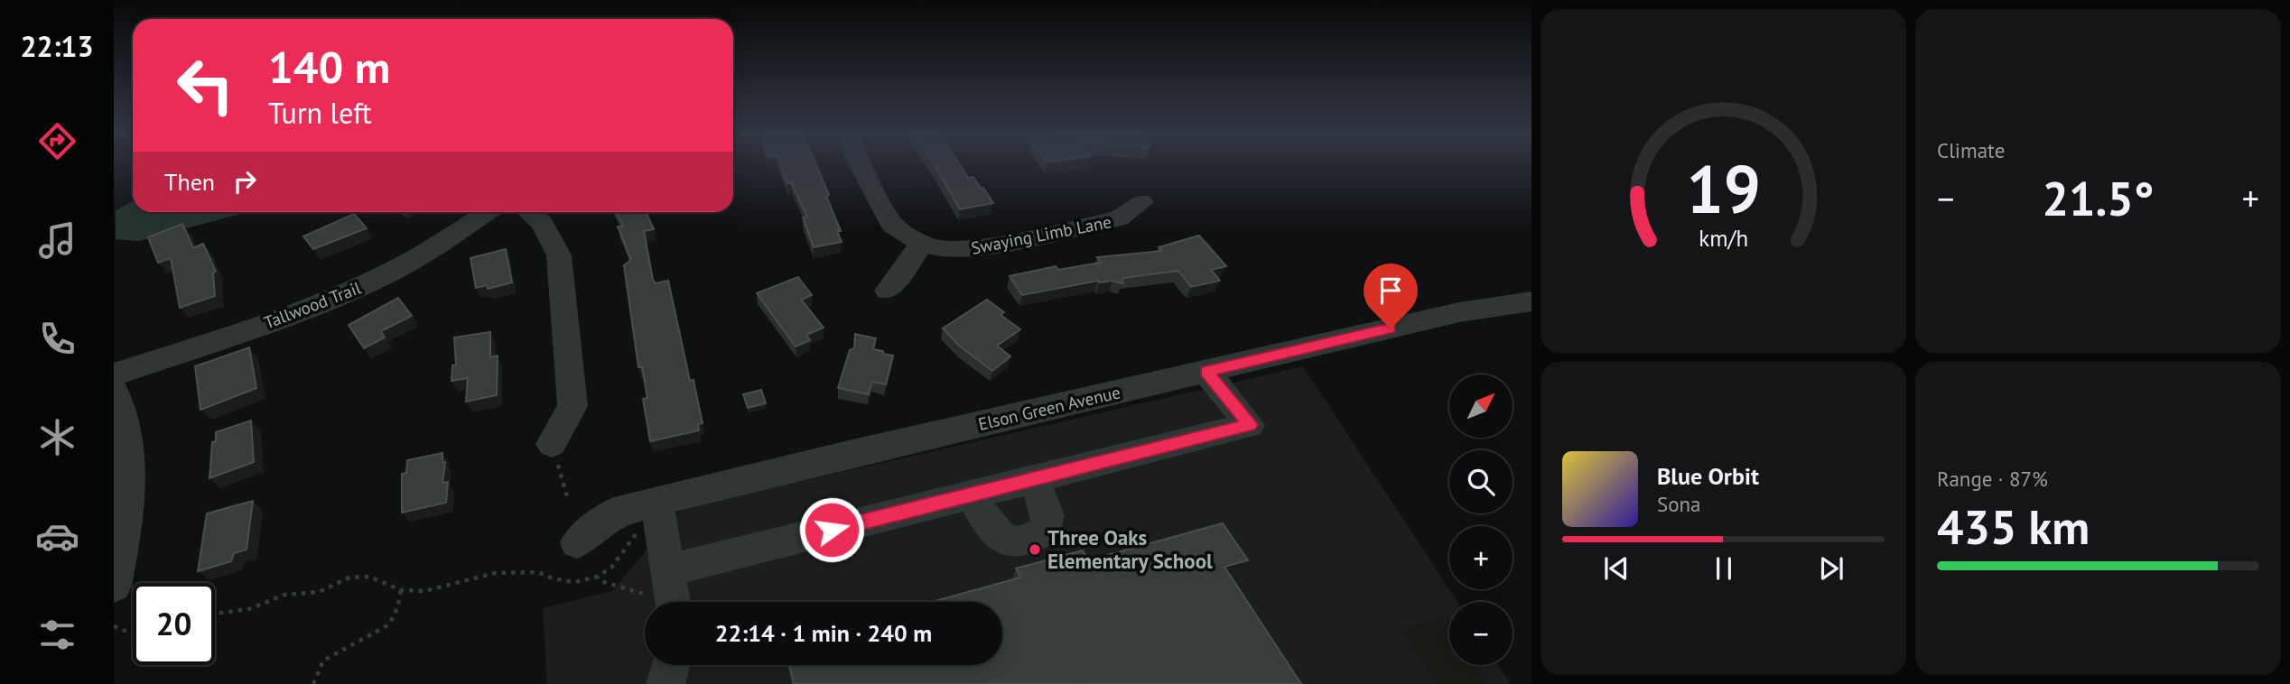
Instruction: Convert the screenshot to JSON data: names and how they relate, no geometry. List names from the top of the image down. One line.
{"streets":{"street":["Swaying Limb Lane","Tallwood Trail","Elson Green Avenue"]},"places":["Three Oaks Elementary School"],"north":"top right","page":{"tabs":"22:13","tile":["Climate",["Range · 87%","435 km"]],"turn":["140 m","Turn left"],"then":"Then","heat":["−","21.5°","+"],"map_buttons":["+","−"],"song":["Blue Orbit","Sona"],"limit":"20","trip":"22:14 · 1 min · 240 m","gauge":["19","km/h"]}}
